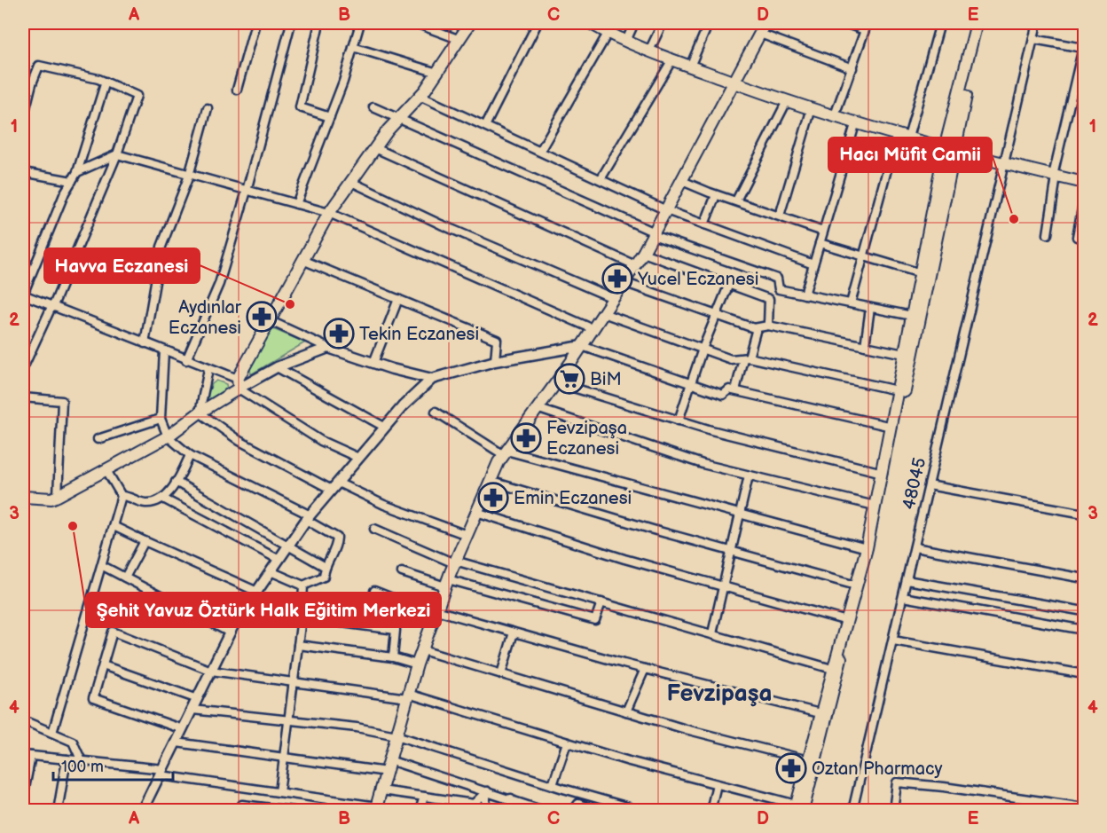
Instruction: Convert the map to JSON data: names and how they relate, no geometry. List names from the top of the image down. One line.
{"streets":{"street":["48045"]},"districts":["Fevzipaşa"],"places":{"other":["Hacı Müfit Camii","Havva Eczanesi","Şehit Yavuz Öztürk Halk Eğitim Merkezi"],"pharmacy":["Yucel Eczanesi","Aydınlar Eczanesi","Tekin Eczanesi","Fevzipaşa Eczanesi","Emin Eczanesi","Oztan Pharmacy"],"supermarket":["BiM"]},"scale_bar":"100 m","grid":{"columns":["A","B","C","D","E"],"rows":["1","2","3","4"]}}
